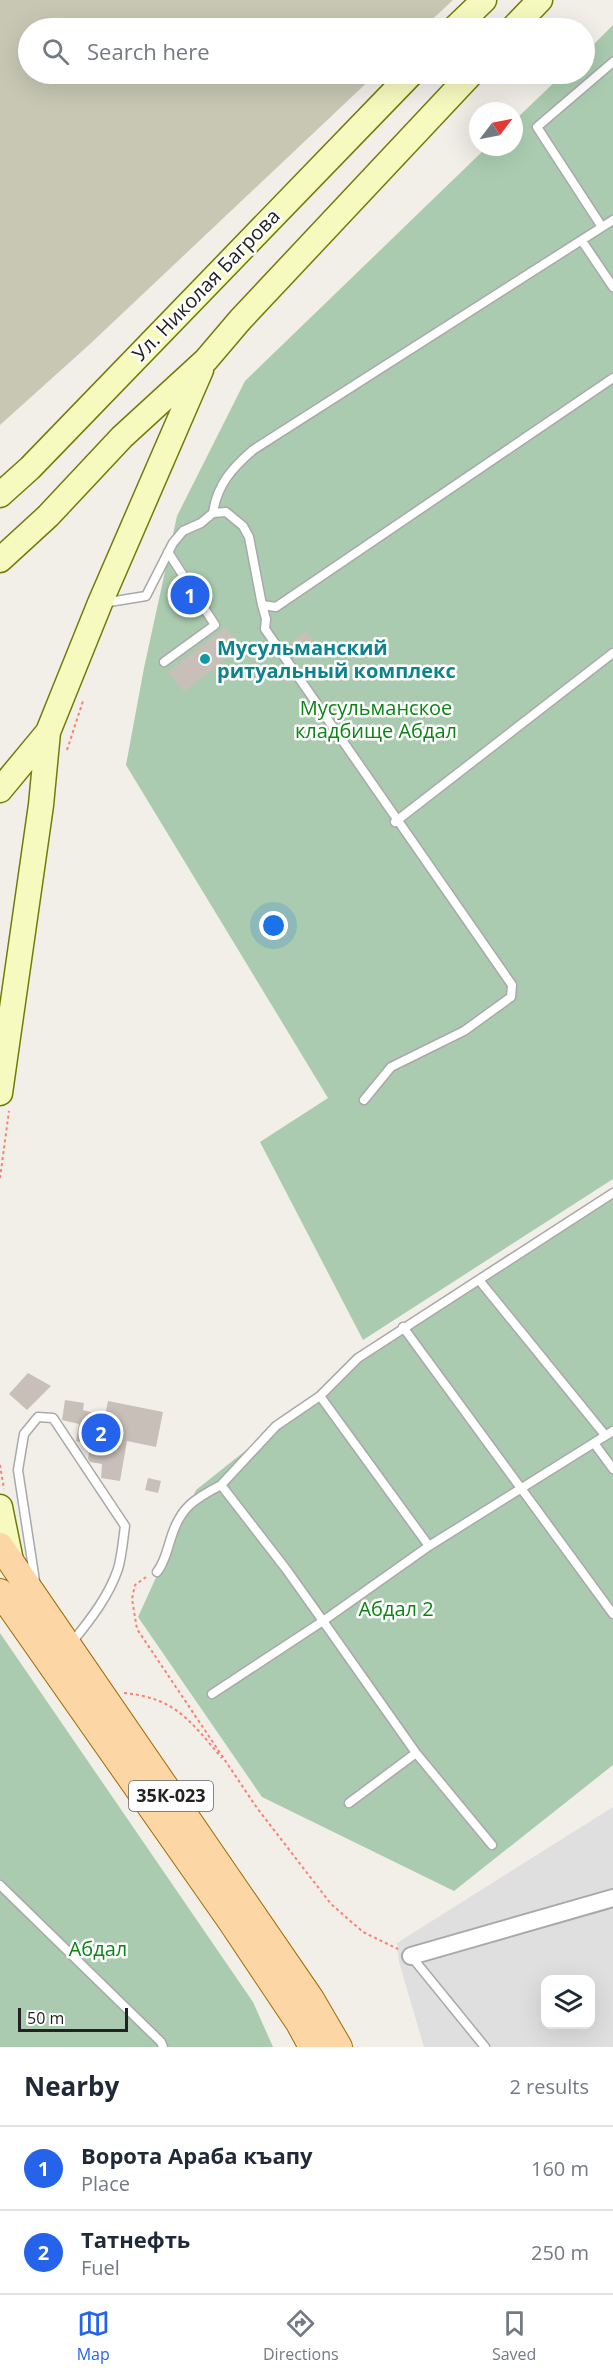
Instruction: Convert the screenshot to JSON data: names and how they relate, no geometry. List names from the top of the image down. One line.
{"streets":{"main road":["Ул. Николая Багрова","35К-023"]},"parks":["Мусульманское кладбище Абдал","Абдал 2","Абдал"],"places":["Мусульманский ритуальный комплекс"],"scale_bar":"50 m","north":"top right","page":{"search":"Search here","pins":["1","2"],"scale":"50 m","heading":["Nearby","2 results"],"list":[{"mark":"1","name":"Ворота Араба къапу","note":"Place","value":"160 m"},{"mark":"2","name":"Татнефть","note":"Fuel","value":"250 m"}],"nav":["Map","Directions","Saved"]}}
